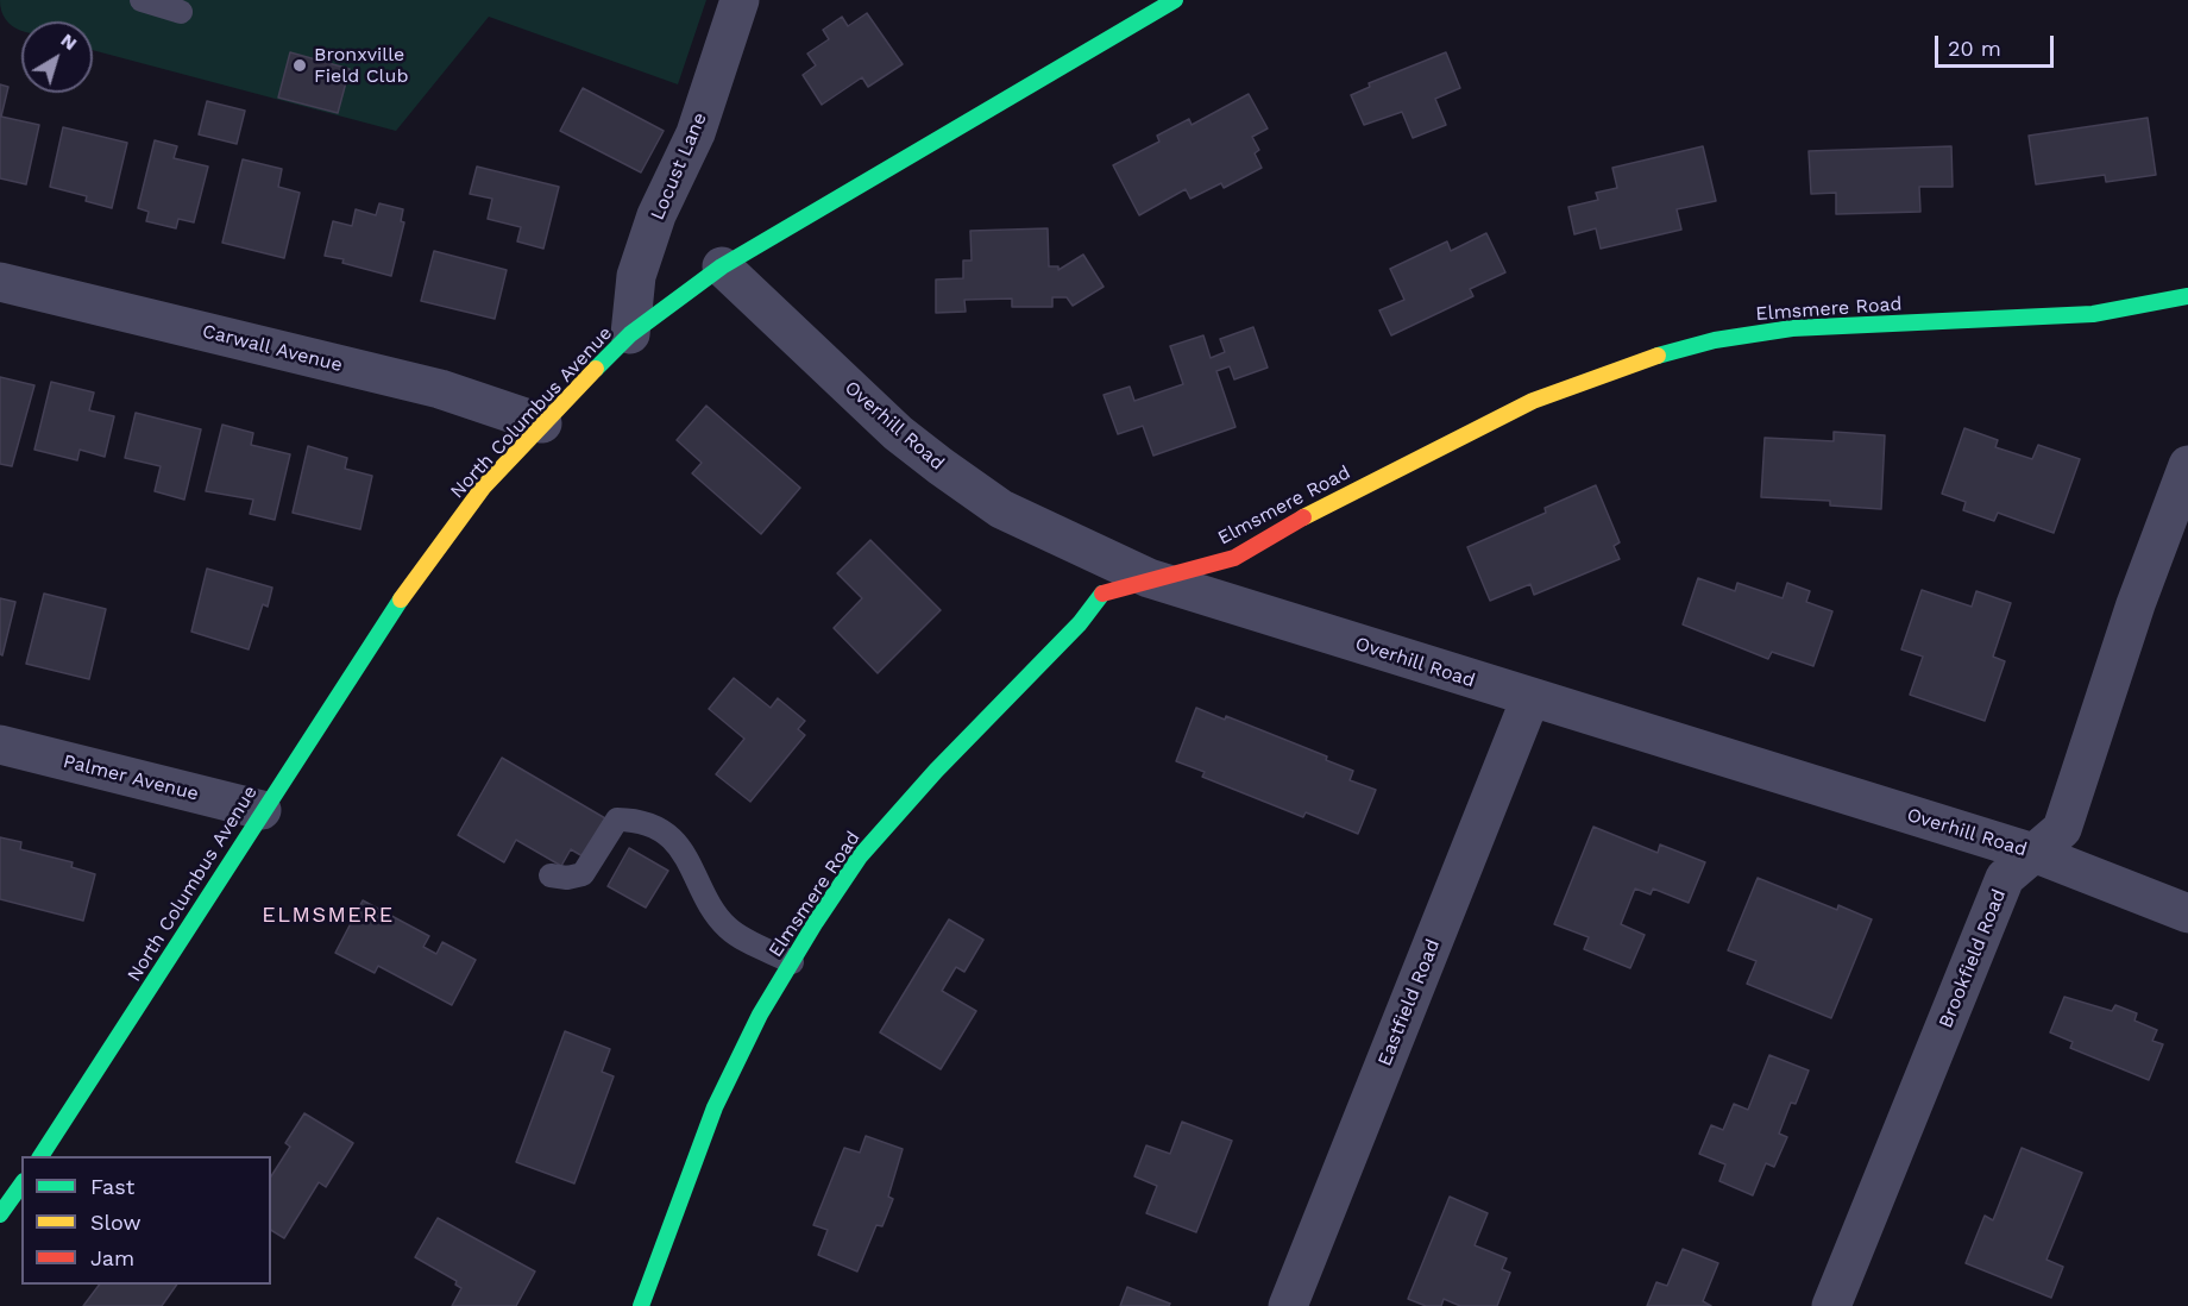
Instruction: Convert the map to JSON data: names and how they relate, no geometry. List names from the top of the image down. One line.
{"streets":{"street":["Locust Lane","Elmsmere Road","Carwall Avenue","North Columbus Avenue","Overhill Road","Palmer Avenue","Brookfield Road","Eastfield Road"]},"crossings":[["Locust Lane","North Columbus Avenue"],["Elmsmere Road","Overhill Road"],["Carwall Avenue","North Columbus Avenue"],["North Columbus Avenue","Overhill Road"],["North Columbus Avenue","Palmer Avenue"],["Overhill Road","Brookfield Road"],["Overhill Road","Eastfield Road"]],"districts":["ELMSMERE"],"places":["Bronxville Field Club"],"legend":["Fast","Slow","Jam"],"scale_bar":"20 m","north":"top right"}
